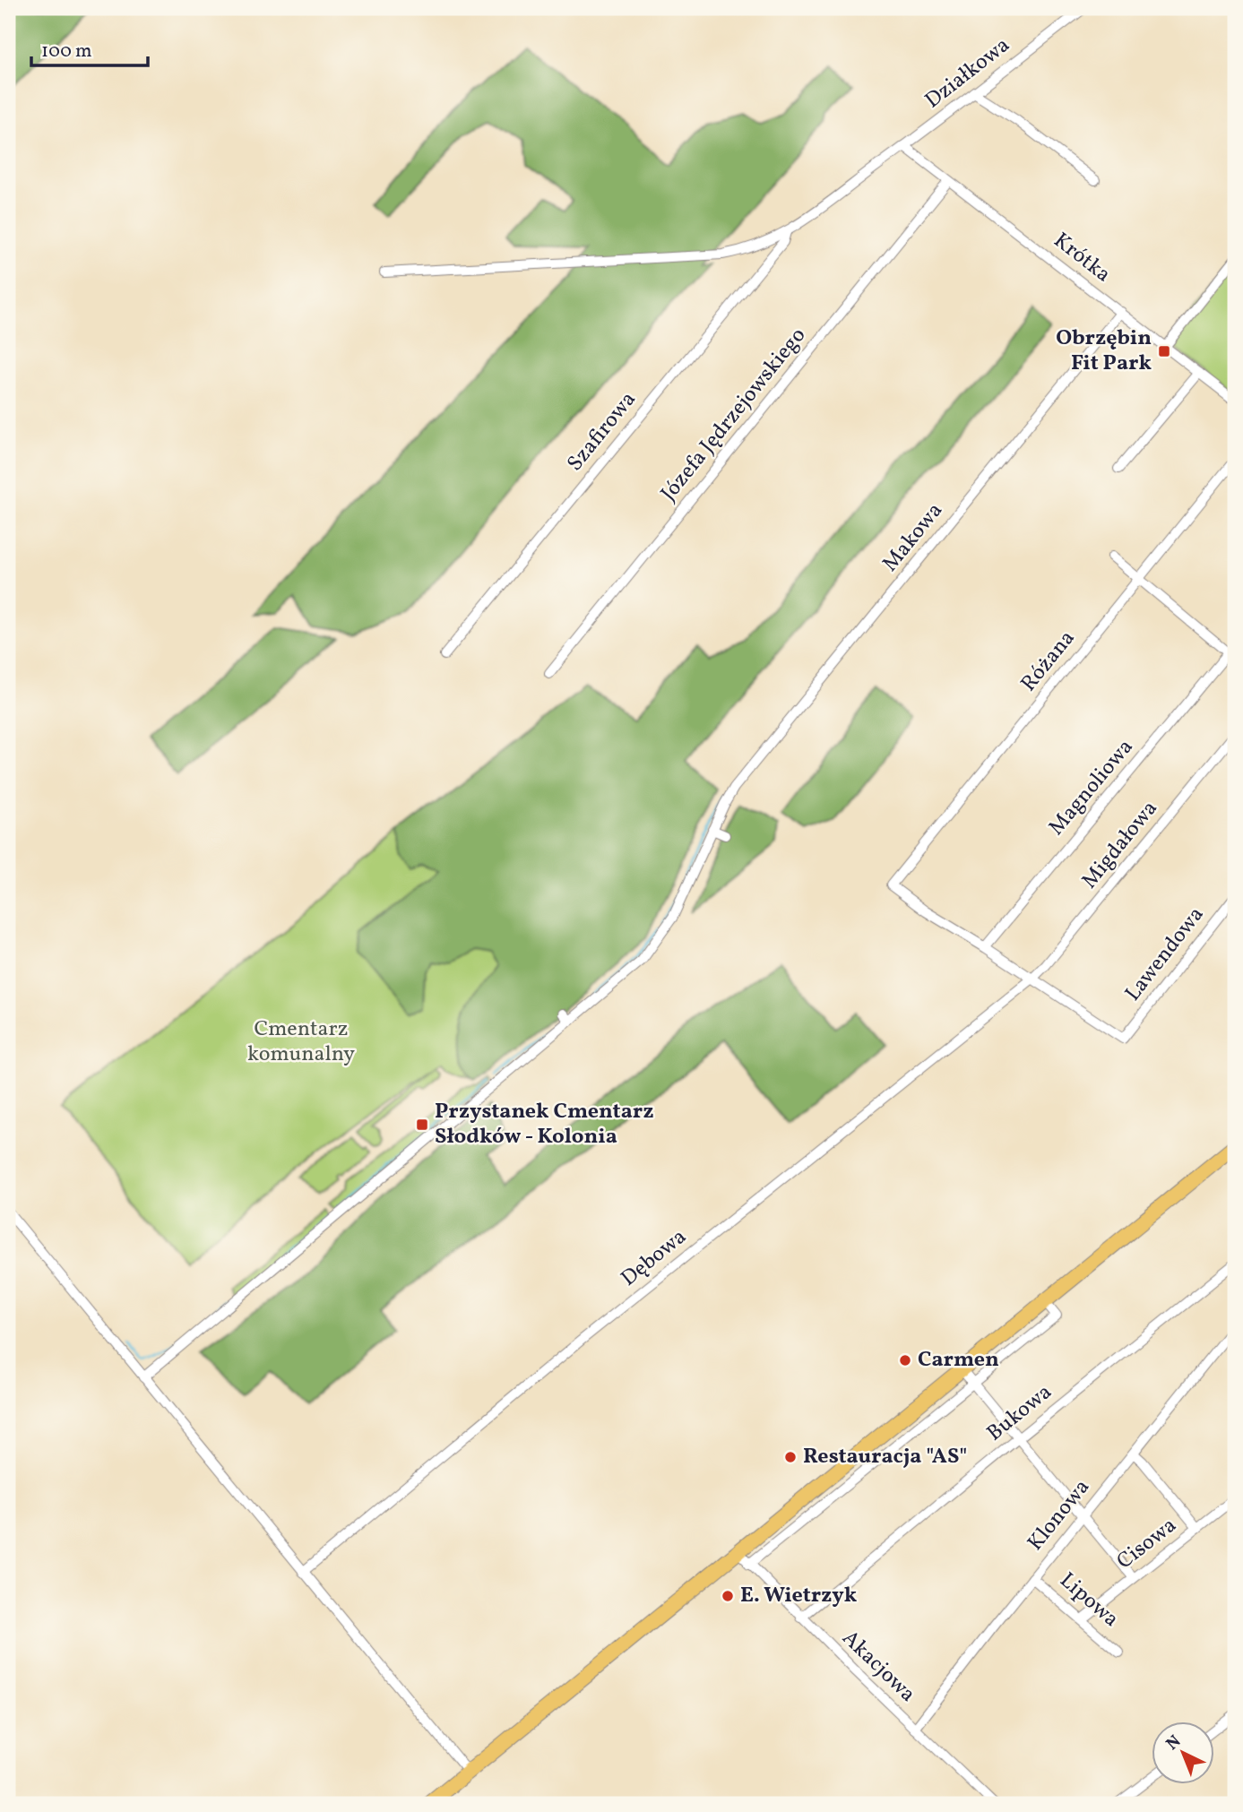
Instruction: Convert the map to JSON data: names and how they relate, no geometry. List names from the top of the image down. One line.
{"streets":{"street":["Działkowa","Krótka","Józefa Jędrzejowskiego","Szafirowa","Makowa","Różana","Magnoliowa","Migdałowa","Lawendowa","Dębowa","Bukowa","Klonowa","Cisowa","Lipowa","Akacjowa"]},"crossings":[["Działkowa","Krótka"],["Działkowa","Szafirowa"],["Krótka","Józefa Jędrzejowskiego"],["Krótka","Makowa"],["Różana","Magnoliowa"],["Migdałowa","Lawendowa"],["Migdałowa","Dębowa"],["Lawendowa","Dębowa"],["Bukowa","Akacjowa"],["Klonowa","Lipowa"],["Klonowa","Akacjowa"],["Cisowa","Lipowa"]],"parks":["Cmentarz komunalny"],"places":{"transit":["Obrzębin Fit Park","Przystanek Cmentarz Słodków - Kolonia"],"other":["Carmen","Restauracja \"AS\"","E. Wietrzyk"]},"scale_bar":"100 m","north":"top left"}
